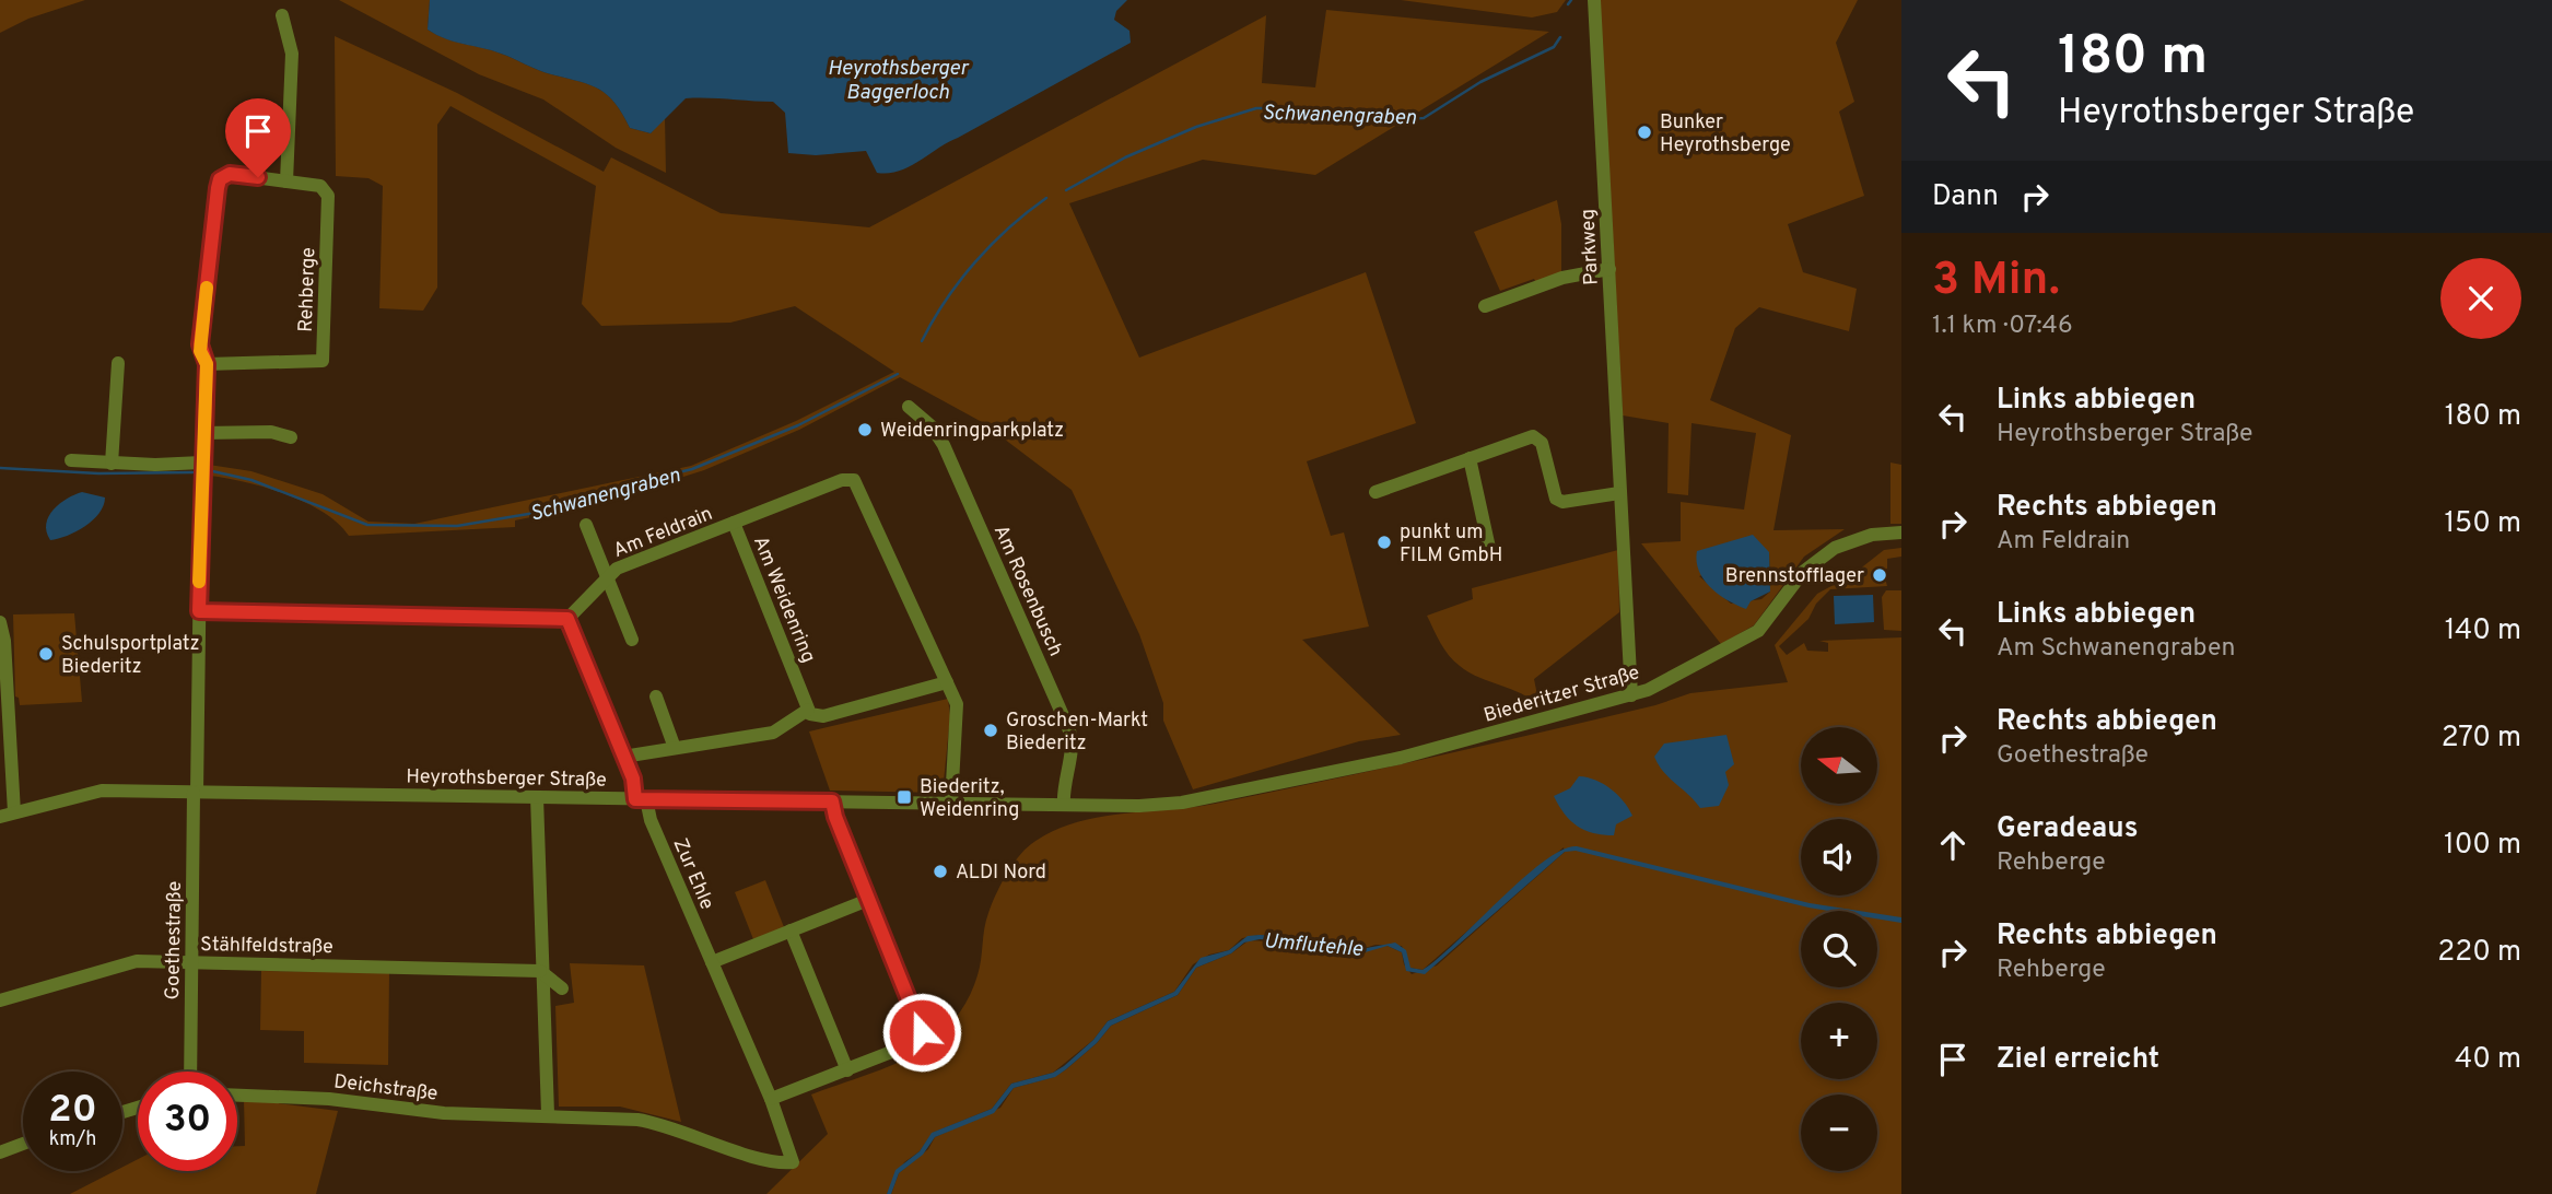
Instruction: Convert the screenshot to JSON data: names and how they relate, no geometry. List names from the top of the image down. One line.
{"streets":{"street":["Parkweg","Rehberge","Am Feldrain","Am Rosenbusch","Am Weidenring","Biederitzer Straße","Heyrothsberger Straße","Zur Ehle","Goethestraße","Stählfeldstraße","Deichstraße"]},"crossings":[["Parkweg","Biederitzer Straße"],["Rehberge","Goethestraße"],["Am Feldrain","Am Weidenring"],["Am Rosenbusch","Heyrothsberger Straße"],["Am Weidenring","Heyrothsberger Straße"],["Biederitzer Straße","Heyrothsberger Straße"],["Heyrothsberger Straße","Zur Ehle"],["Heyrothsberger Straße","Goethestraße"],["Zur Ehle","Deichstraße"],["Goethestraße","Stählfeldstraße"]],"water":["Heyrothsberger Baggerloch","Schwanengraben","Umflutehle"],"places":{"other":["Bunker Heyrothsberge","Weidenringparkplatz","punkt um FILM GmbH","Brennstofflager","Schulsportplatz Biederitz","Groschen-Markt Biederitz","ALDI Nord"],"transit":["Biederitz, Weidenring"]},"north":"left","page":{"turn":["180 m","Heyrothsberger Straße"],"then":"Dann","heading":["3 Min.","1.1 km · 07:46"],"list":[{"name":"Links abbiegen","note":"Heyrothsberger Straße","value":"180 m"},{"name":"Rechts abbiegen","note":"Am Feldrain","value":"150 m"},{"name":"Links abbiegen","note":"Am Schwanengraben","value":"140 m"},{"name":"Rechts abbiegen","note":"Goethestraße","value":"270 m"},{"name":"Geradeaus","note":"Rehberge","value":"100 m"},{"name":"Rechts abbiegen","note":"Rehberge","value":"220 m"},{"name":"Ziel erreicht","value":"40 m"}],"map_buttons":["+","−"],"speed":"20 km/h","limit":"30"}}
